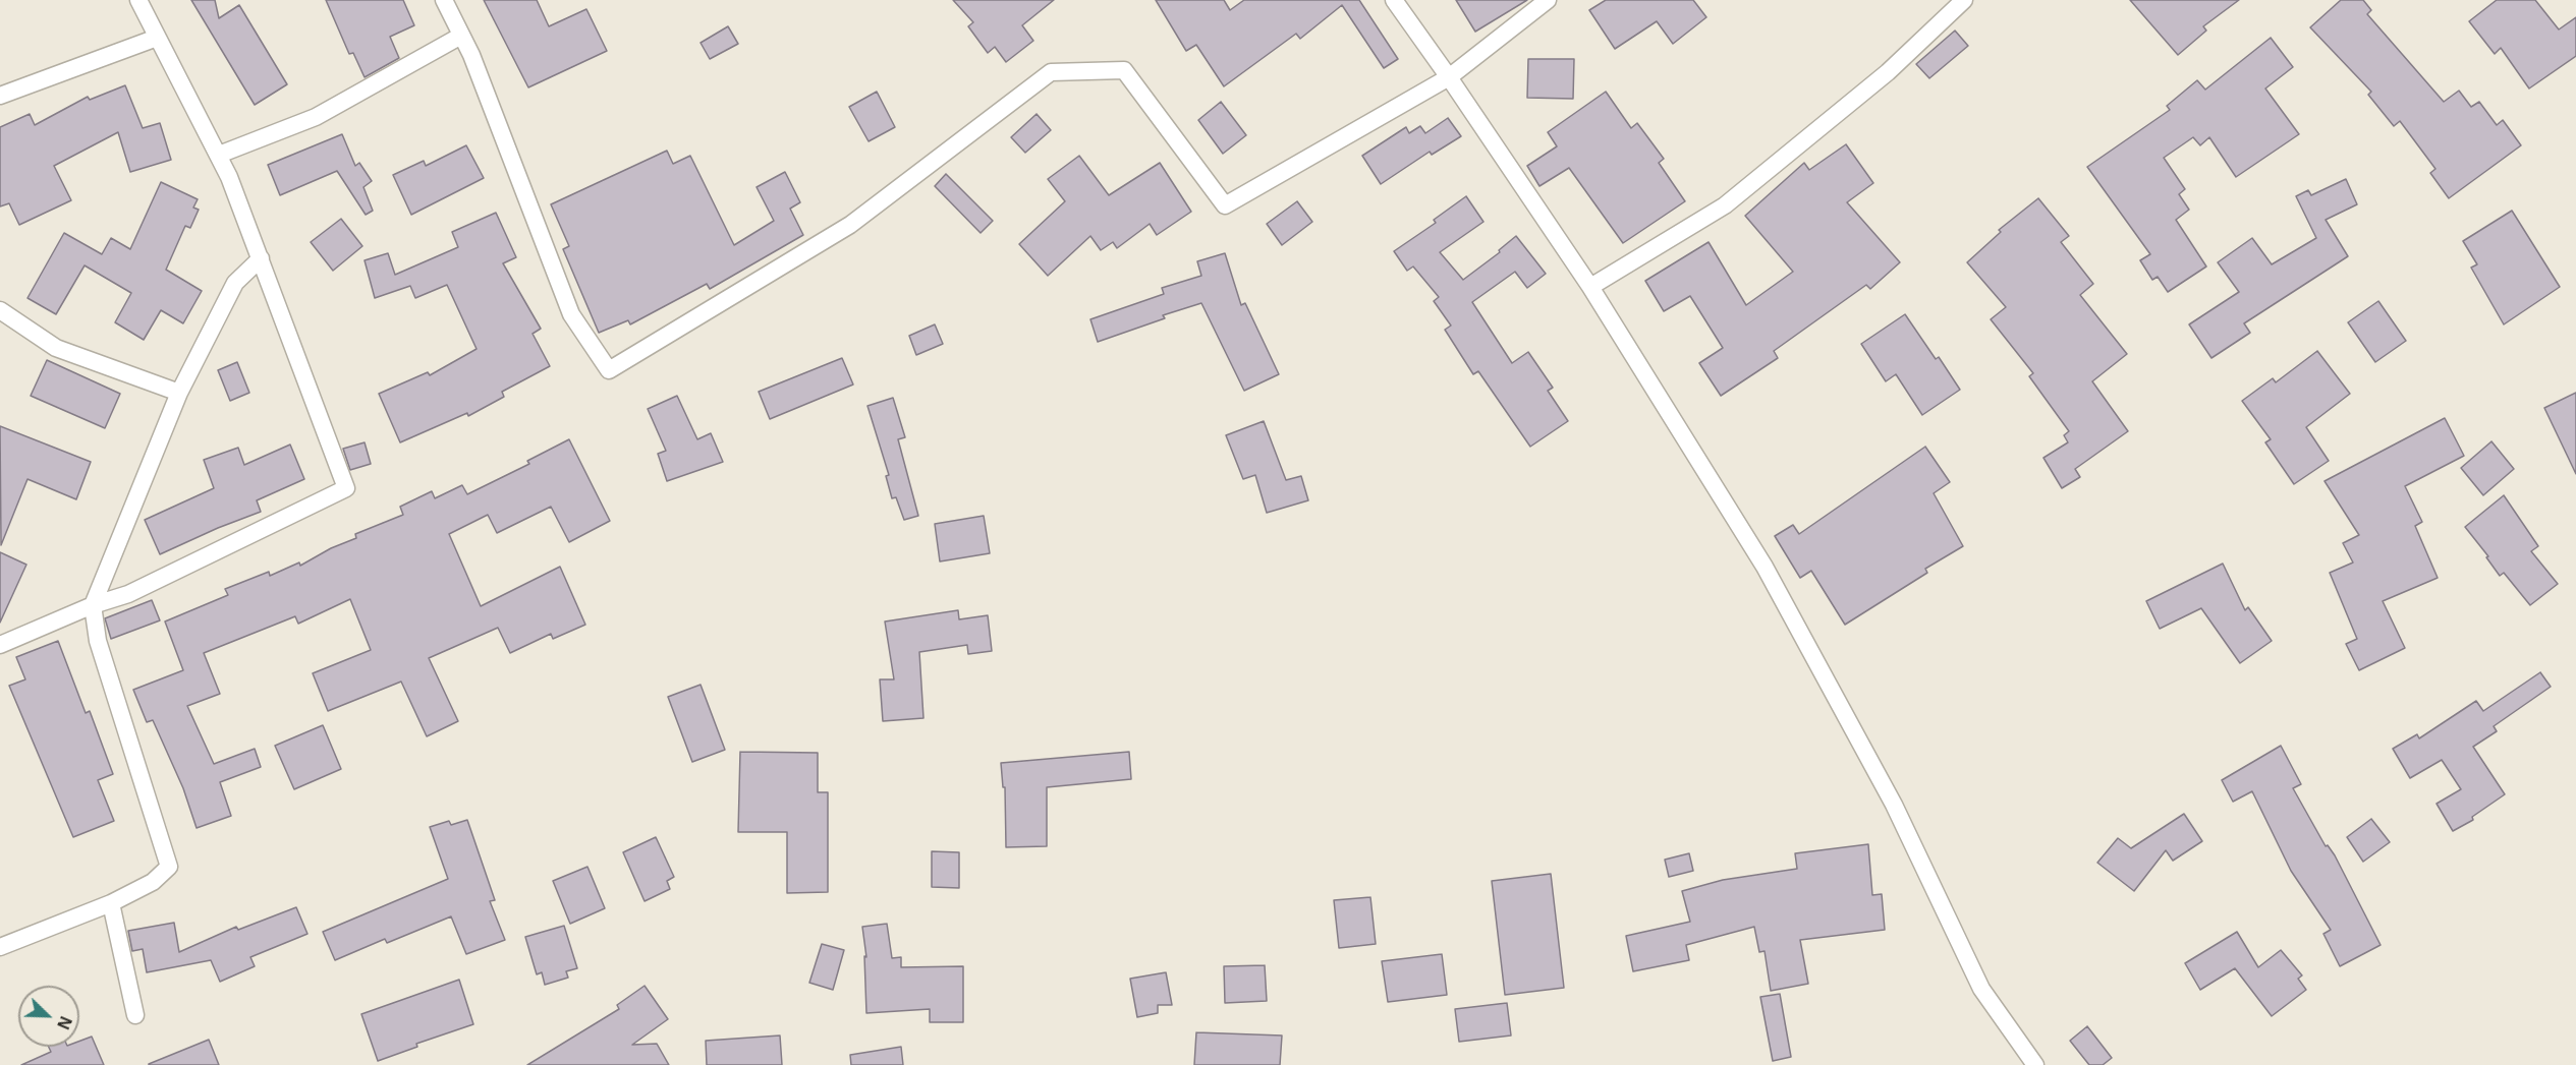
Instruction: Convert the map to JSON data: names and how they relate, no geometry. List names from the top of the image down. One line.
{"north":"bottom right"}
